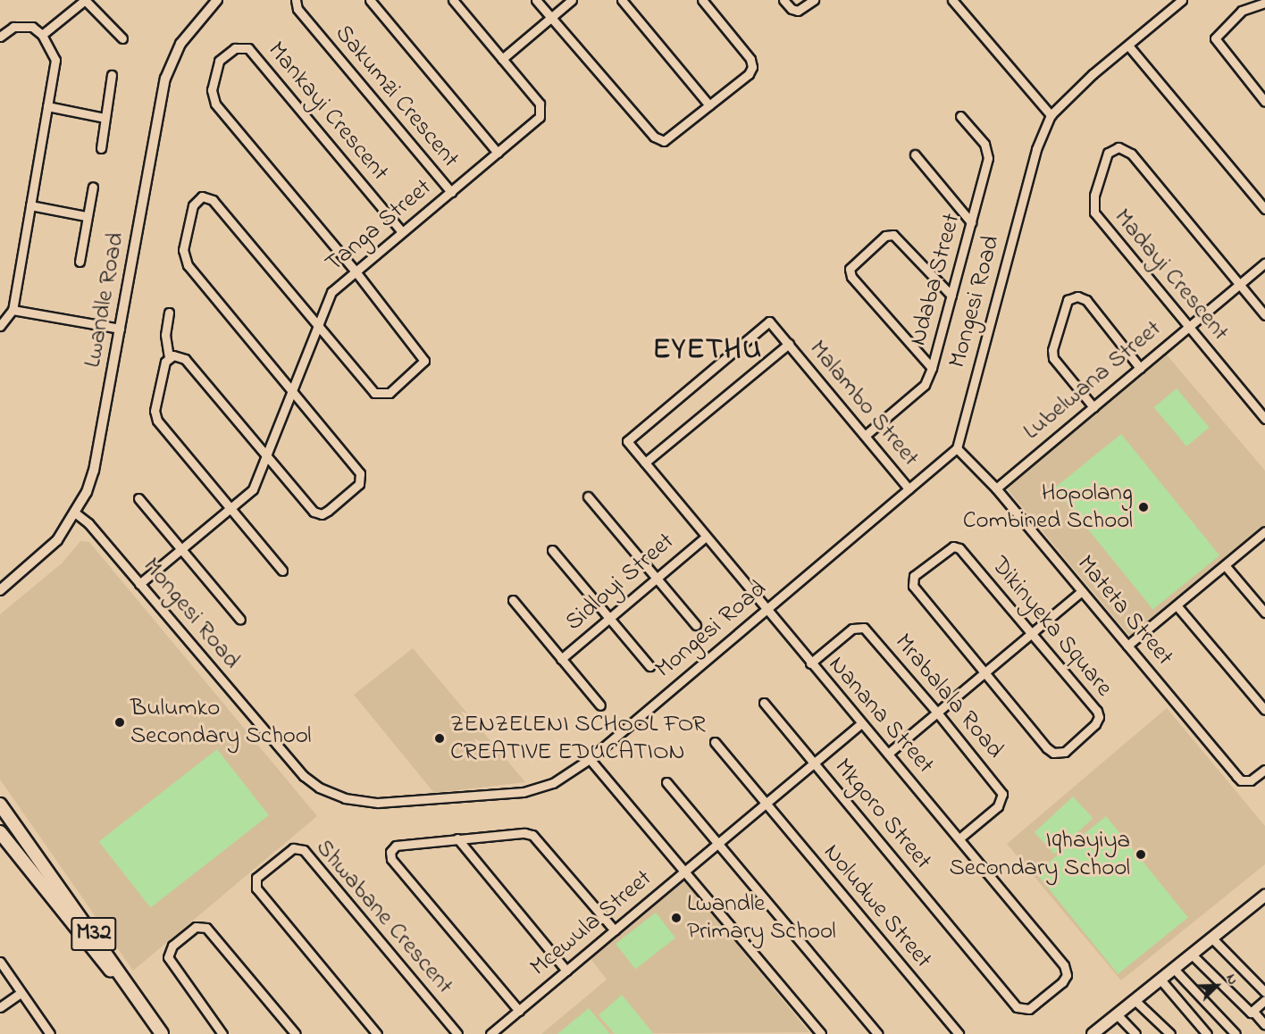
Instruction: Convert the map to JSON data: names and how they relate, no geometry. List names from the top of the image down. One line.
{"streets":{"main road":["M32"],"street":["Sakumzi Crescent","Mankayi Crescent","Tanga Street","Madayi Crescent","Ndaba Street","Lwandle Road","Mongesi Road","Lubelwana Street","Malambo Street","Sidloyi Street","Mateta Street","Dikinyeka Square","Mrabalala Road","Nanana Street","Mkgoro Street","Noludwe Street","Shwabane Crescent","Mcewula Street"]},"crossings":[["Sakumzi Crescent","Tanga Street"],["Mankayi Crescent","Tanga Street"],["Tanga Street","Mongesi Road"],["Madayi Crescent","Lubelwana Street"],["Ndaba Street","Malambo Street"],["Lwandle Road","Mongesi Road"],["Mongesi Road","Malambo Street"],["Mongesi Road","Mateta Street"],["Mongesi Road","Nanana Street"],["Lubelwana Street","Mateta Street"],["Malambo Street","Nanana Street"],["Sidloyi Street","Nanana Street"],["Mrabalala Road","Nanana Street"],["Nanana Street","Mkgoro Street"],["Nanana Street","Mcewula Street"],["Mkgoro Street","Mcewula Street"],["Noludwe Street","Mcewula Street"]],"districts":["EYETHU"],"places":["Hopolang Combined School","Bulumko Secondary School","ZENZELENI SCHOOL FOR CREATIVE EDUCATION","Iqhayiya Secondary School","Lwandle Primary School"],"north":"top right"}
